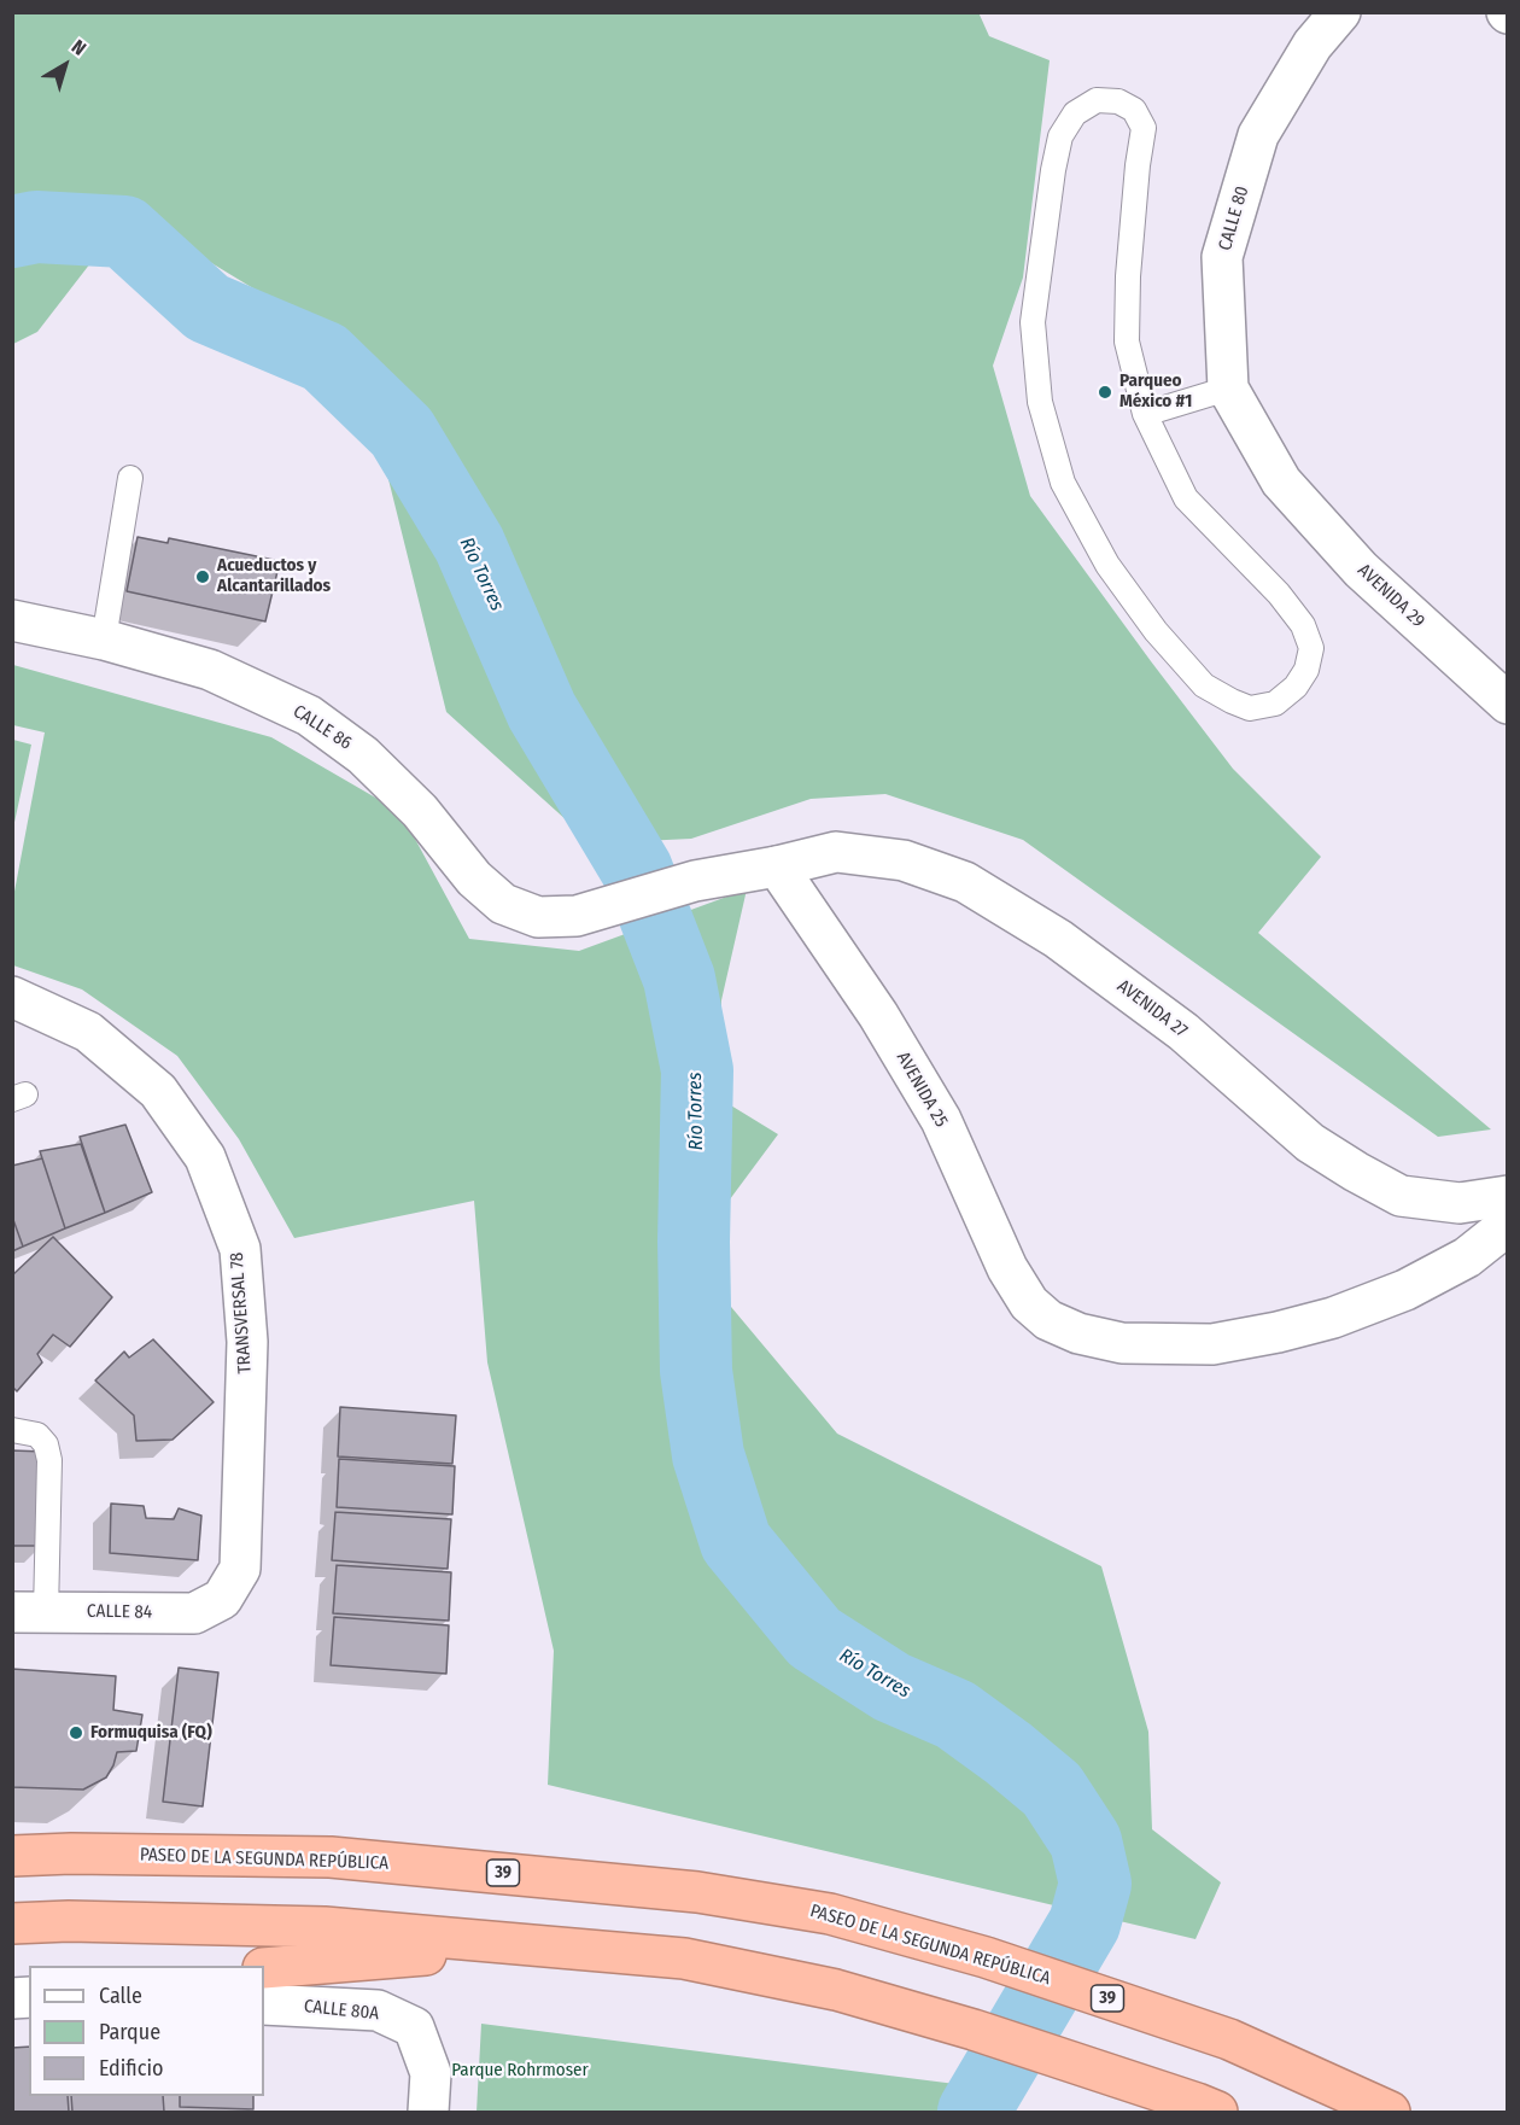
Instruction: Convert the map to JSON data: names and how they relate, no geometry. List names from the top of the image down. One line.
{"streets":{"highway":["PASEO DE LA SEGUNDA REPÚBLICA","39"],"street":["CALLE 80","AVENIDA 29","CALLE 86","AVENIDA 27","AVENIDA 25","TRANSVERSAL 78","CALLE 84","CALLE 80A"]},"crossings":[["CALLE 80","AVENIDA 29"],["CALLE 86","AVENIDA 27"],["AVENIDA 27","AVENIDA 25"],["TRANSVERSAL 78","CALLE 84"]],"water":["Río Torres"],"parks":["Parque Rohrmoser"],"places":["Parqueo México #1","Acueductos y Alcantarillados","Formuquisa (FQ)"],"legend":["Calle","Parque","Edificio"],"north":"top right"}
